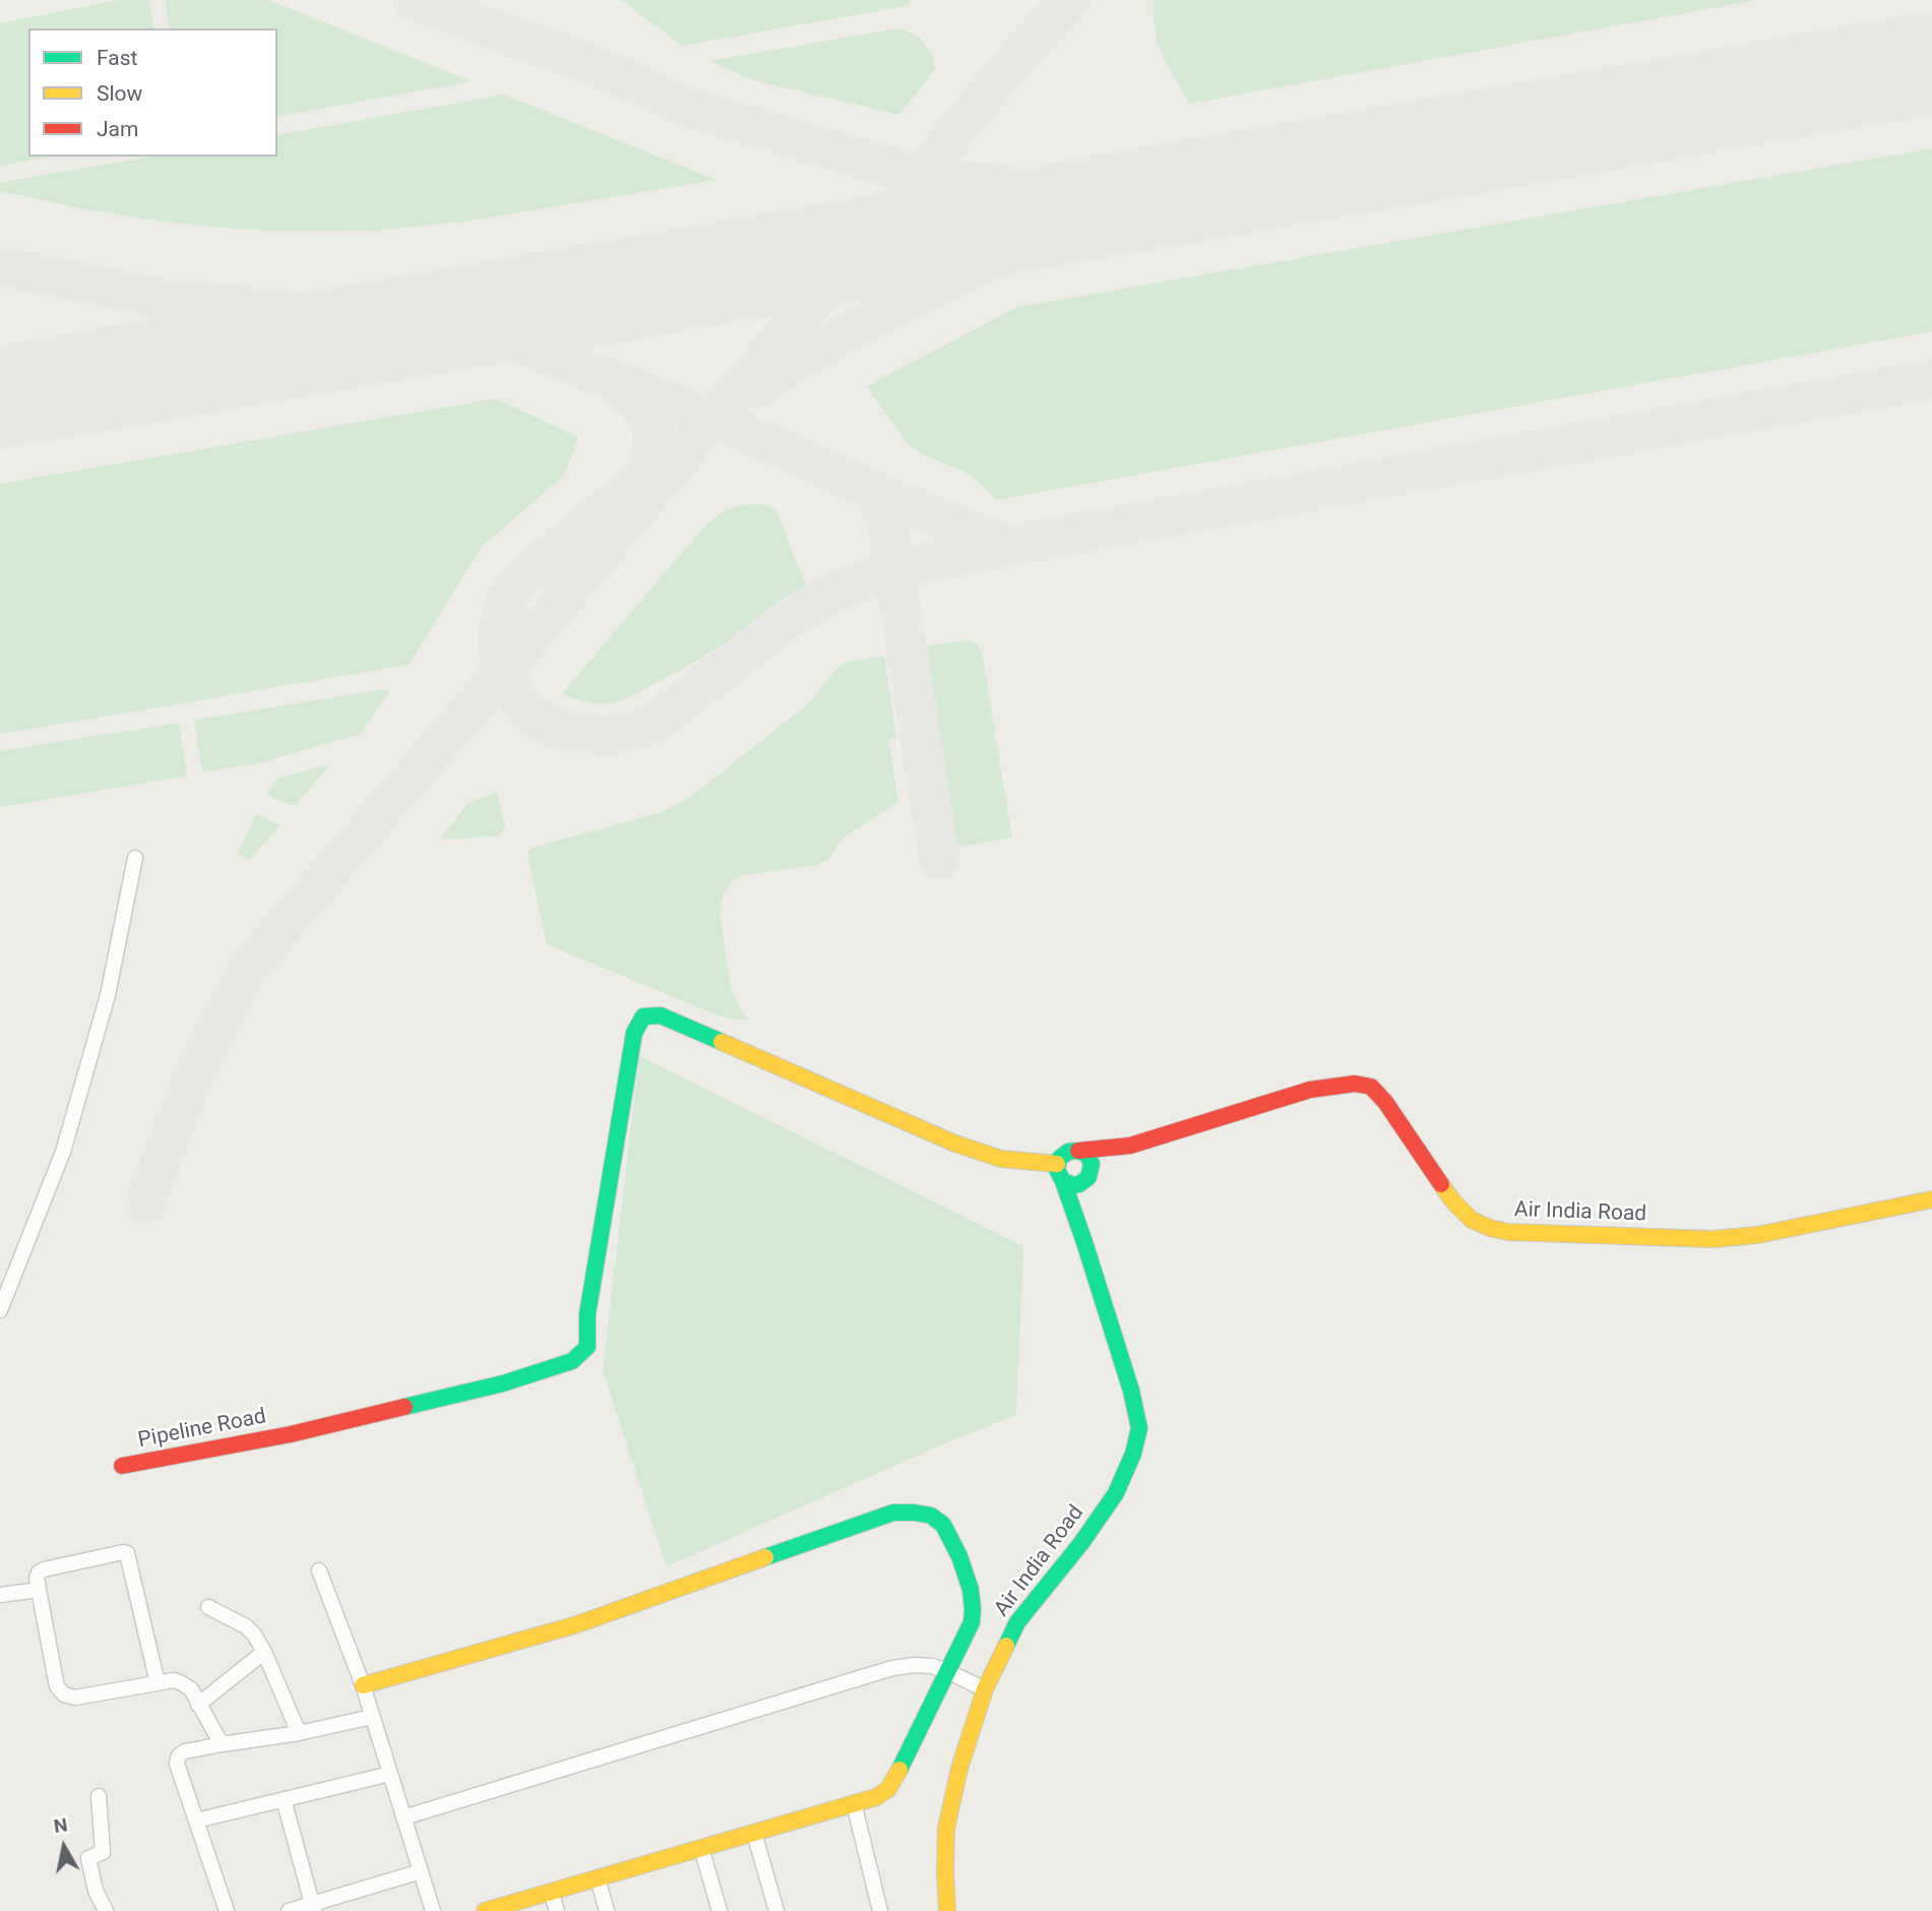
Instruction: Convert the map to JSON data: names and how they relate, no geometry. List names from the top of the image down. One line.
{"streets":{"street":["Air India Road","Pipeline Road"]},"crossings":[["Air India Road","Pipeline Road"]],"legend":["Fast","Slow","Jam"],"north":"top"}
